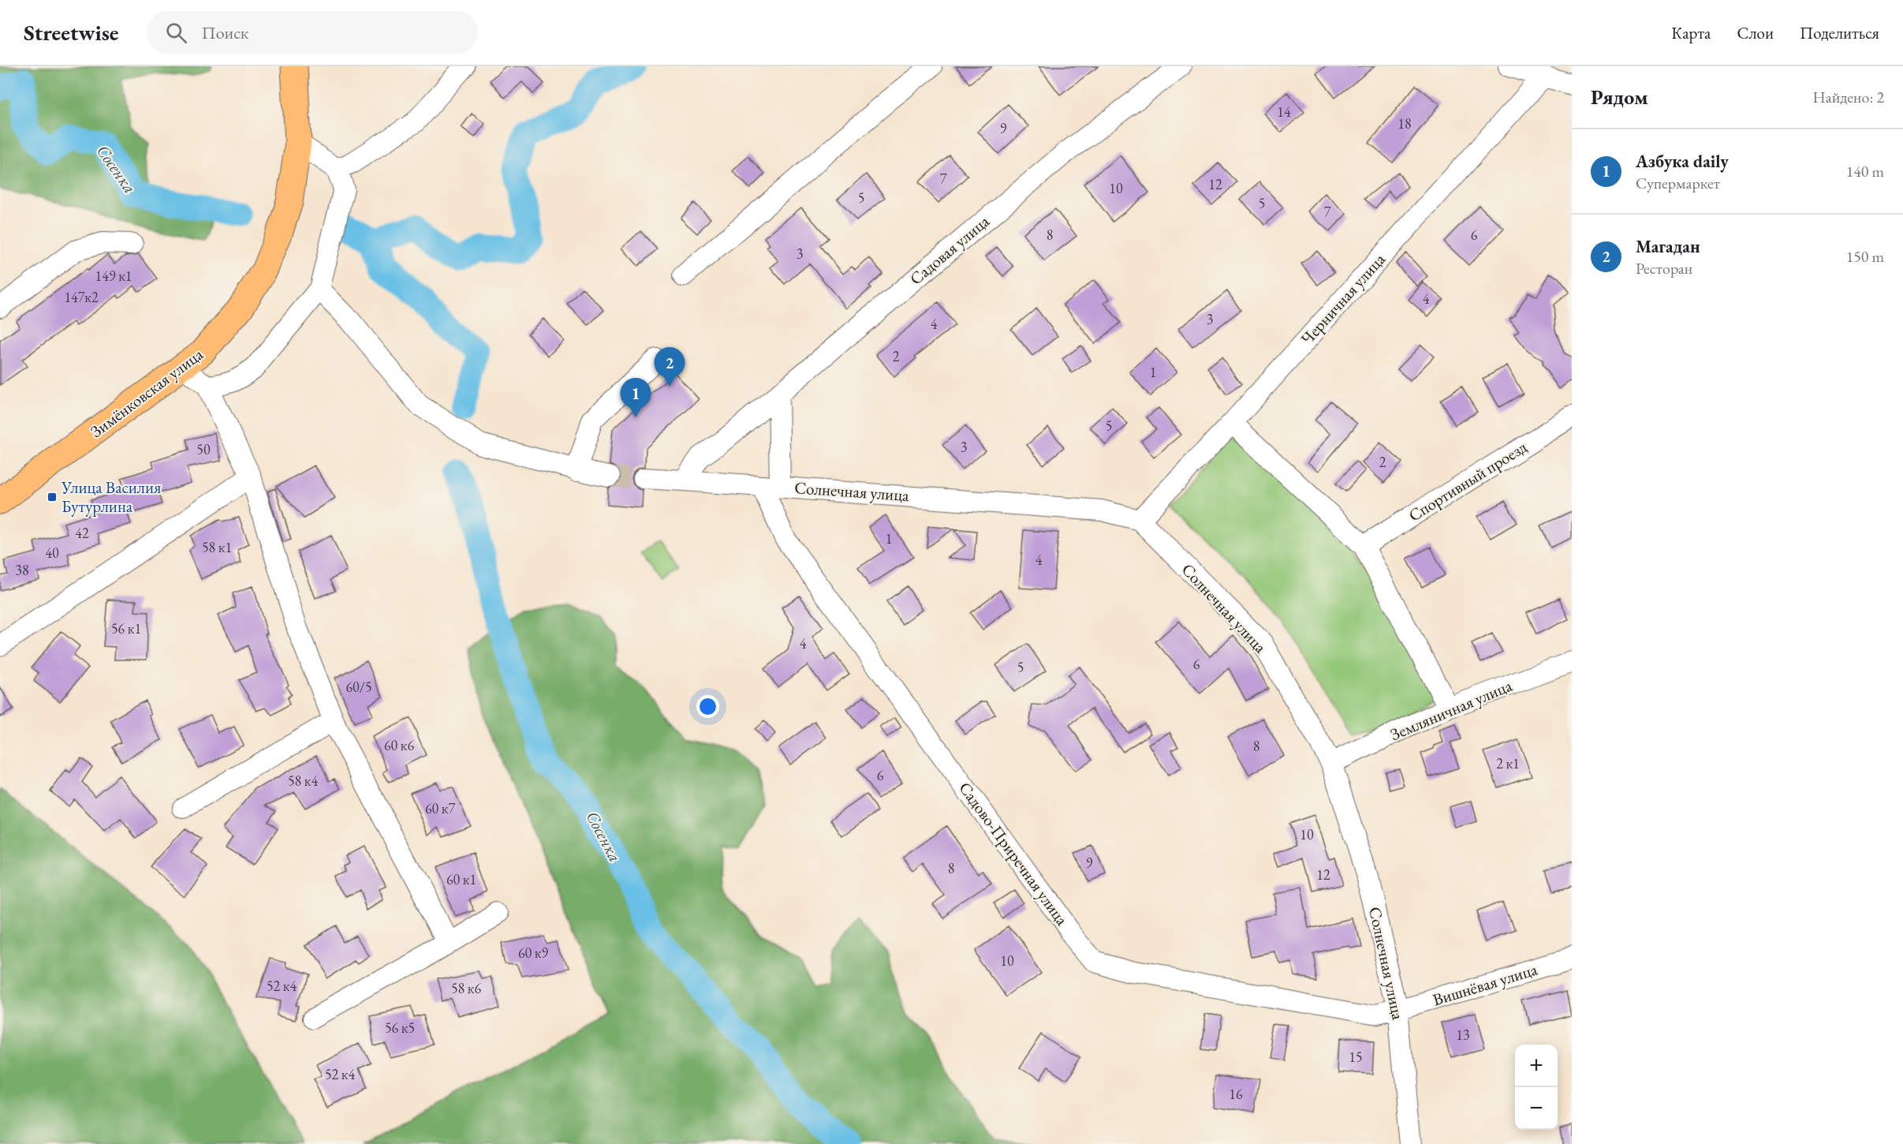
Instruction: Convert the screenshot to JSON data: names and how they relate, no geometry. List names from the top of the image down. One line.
{"streets":{"main road":["Зимёнковская улица"],"street":["Садовая улица","Черничная улица","Спортивный проезд","Солнечная улица","Земляничная улица","Садово-Приречная улица","Вишнёвая улица"]},"crossings":[["Садовая улица","Солнечная улица"],["Черничная улица","Солнечная улица"],["Солнечная улица","Земляничная улица"],["Солнечная улица","Садово-Приречная улица"],["Солнечная улица","Вишнёвая улица"],["Садово-Приречная улица","Вишнёвая улица"]],"water":["Сосенка"],"places":{"transit":["Улица Василия Бутурлина"]},"house_numbers":["14","18","9","7","12","10","5","5","7","8","6","3","149 к1","147к2","4","3","4","2","1","5","3","50","2","42","1","58 к1","40","4","38","56 к1","4","6","5","60/5","60 к6","8","2 к1","6","58 к4","60 к7","10","9","8","12","60 к1","60 к9","10","52 к4","58 к6","56 к5","13","15","52 к4","16"],"page":{"header":"Streetwise","search":"Поиск","nav":["Карта","Слои","Поделиться"],"heading":["Рядом","Найдено: 2"],"list":[{"mark":"1","name":"Азбука daily","note":"Супермаркет","value":"140 m"},{"mark":"2","name":"Магадан","note":"Ресторан","value":"150 m"}],"pins":["2","1"],"map_buttons":["+","−"]}}
